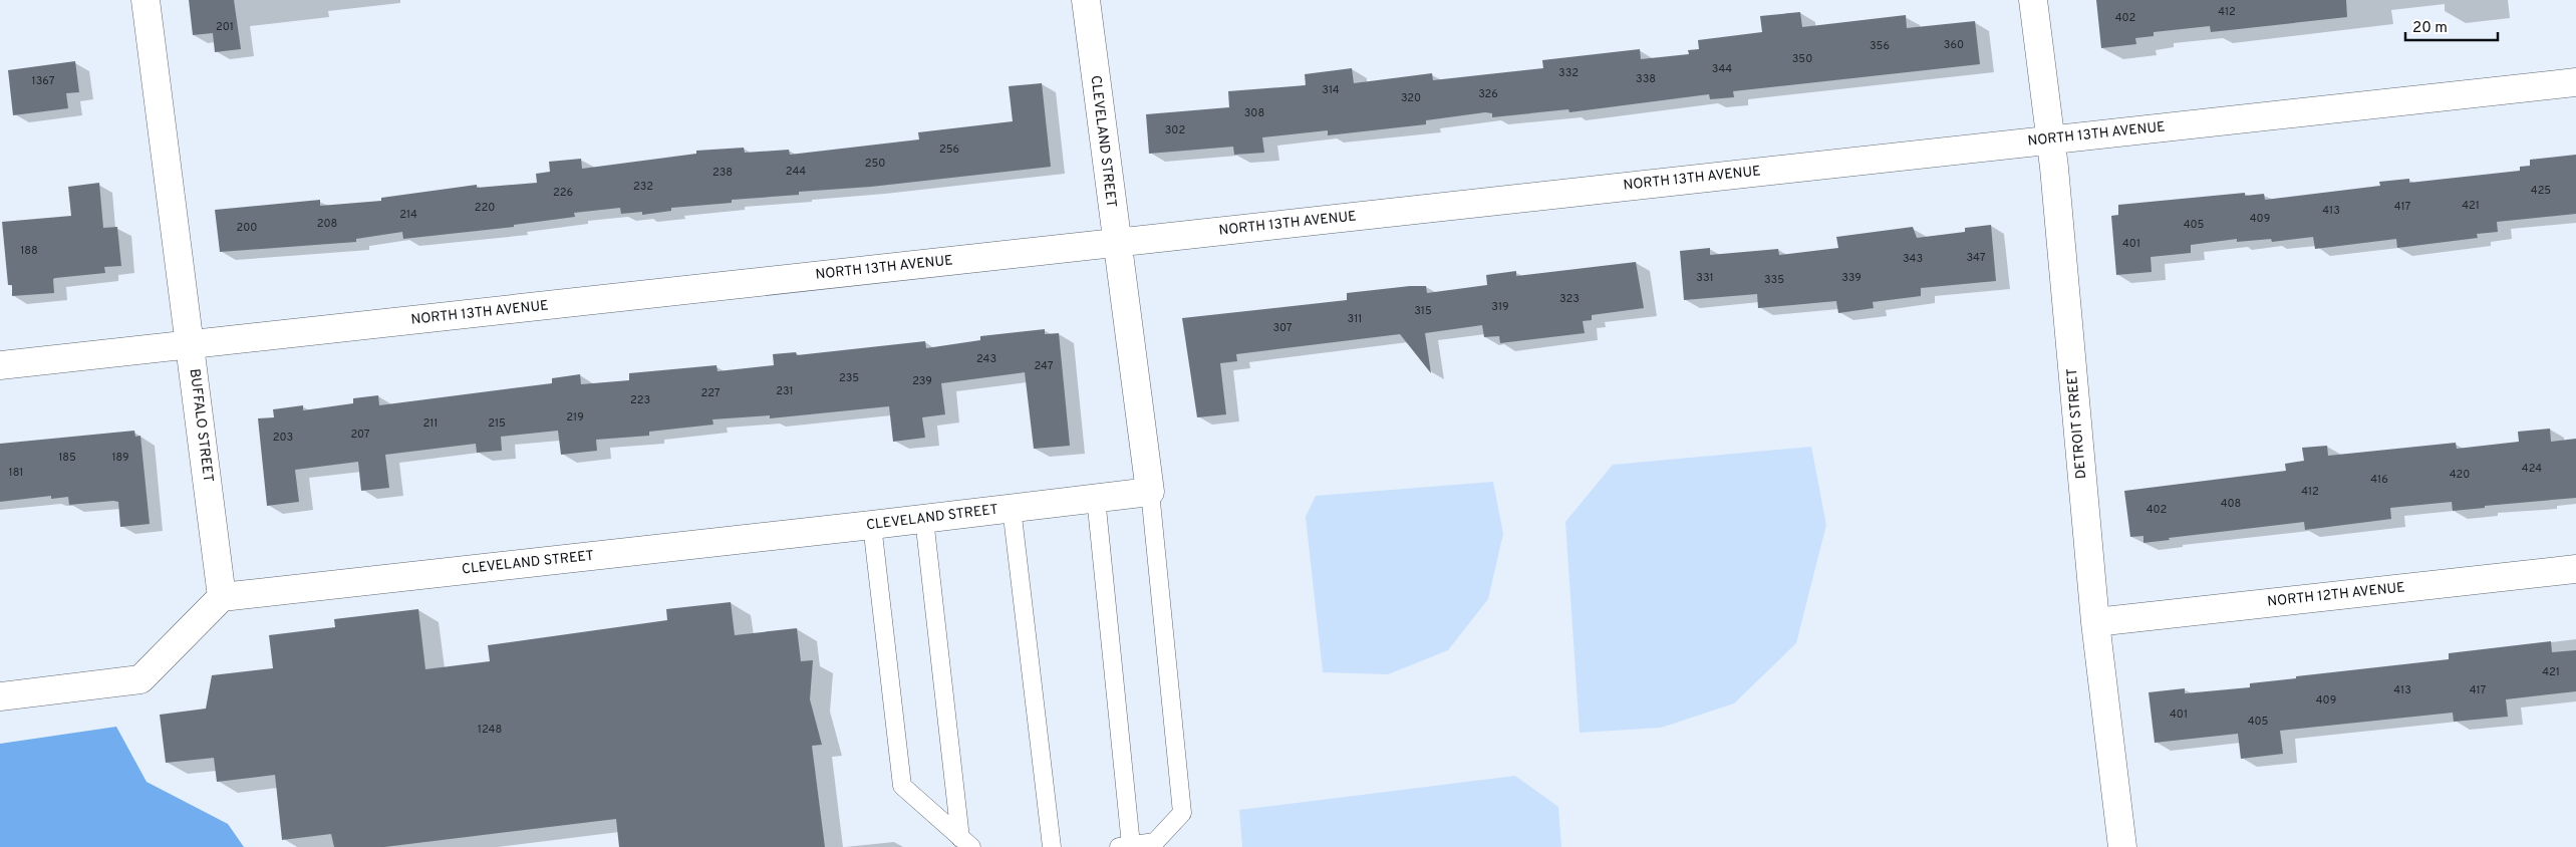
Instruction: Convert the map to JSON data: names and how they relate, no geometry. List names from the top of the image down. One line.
{"streets":{"street":["NORTH 13TH AVENUE","CLEVELAND STREET","DETROIT STREET","BUFFALO STREET","NORTH 12TH AVENUE"]},"crossings":[["NORTH 13TH AVENUE","CLEVELAND STREET"],["NORTH 13TH AVENUE","DETROIT STREET"],["NORTH 13TH AVENUE","BUFFALO STREET"],["CLEVELAND STREET","BUFFALO STREET"],["DETROIT STREET","NORTH 12TH AVENUE"]],"house_numbers":["412","402","201","360","356","350","344","332","338","1367","314","326","320","308","302","256","250","244","238","232","425","226","421","417","220","413","214","409","208","405","200","401","188","347","343","331","339","335","323","319","315","311","307","243","247","235","239","231","227","223","219","211","215","207","203","185","189","424","181","420","416","412","408","402","421","413","417","409","401","405","1248"],"scale_bar":"20 m"}
